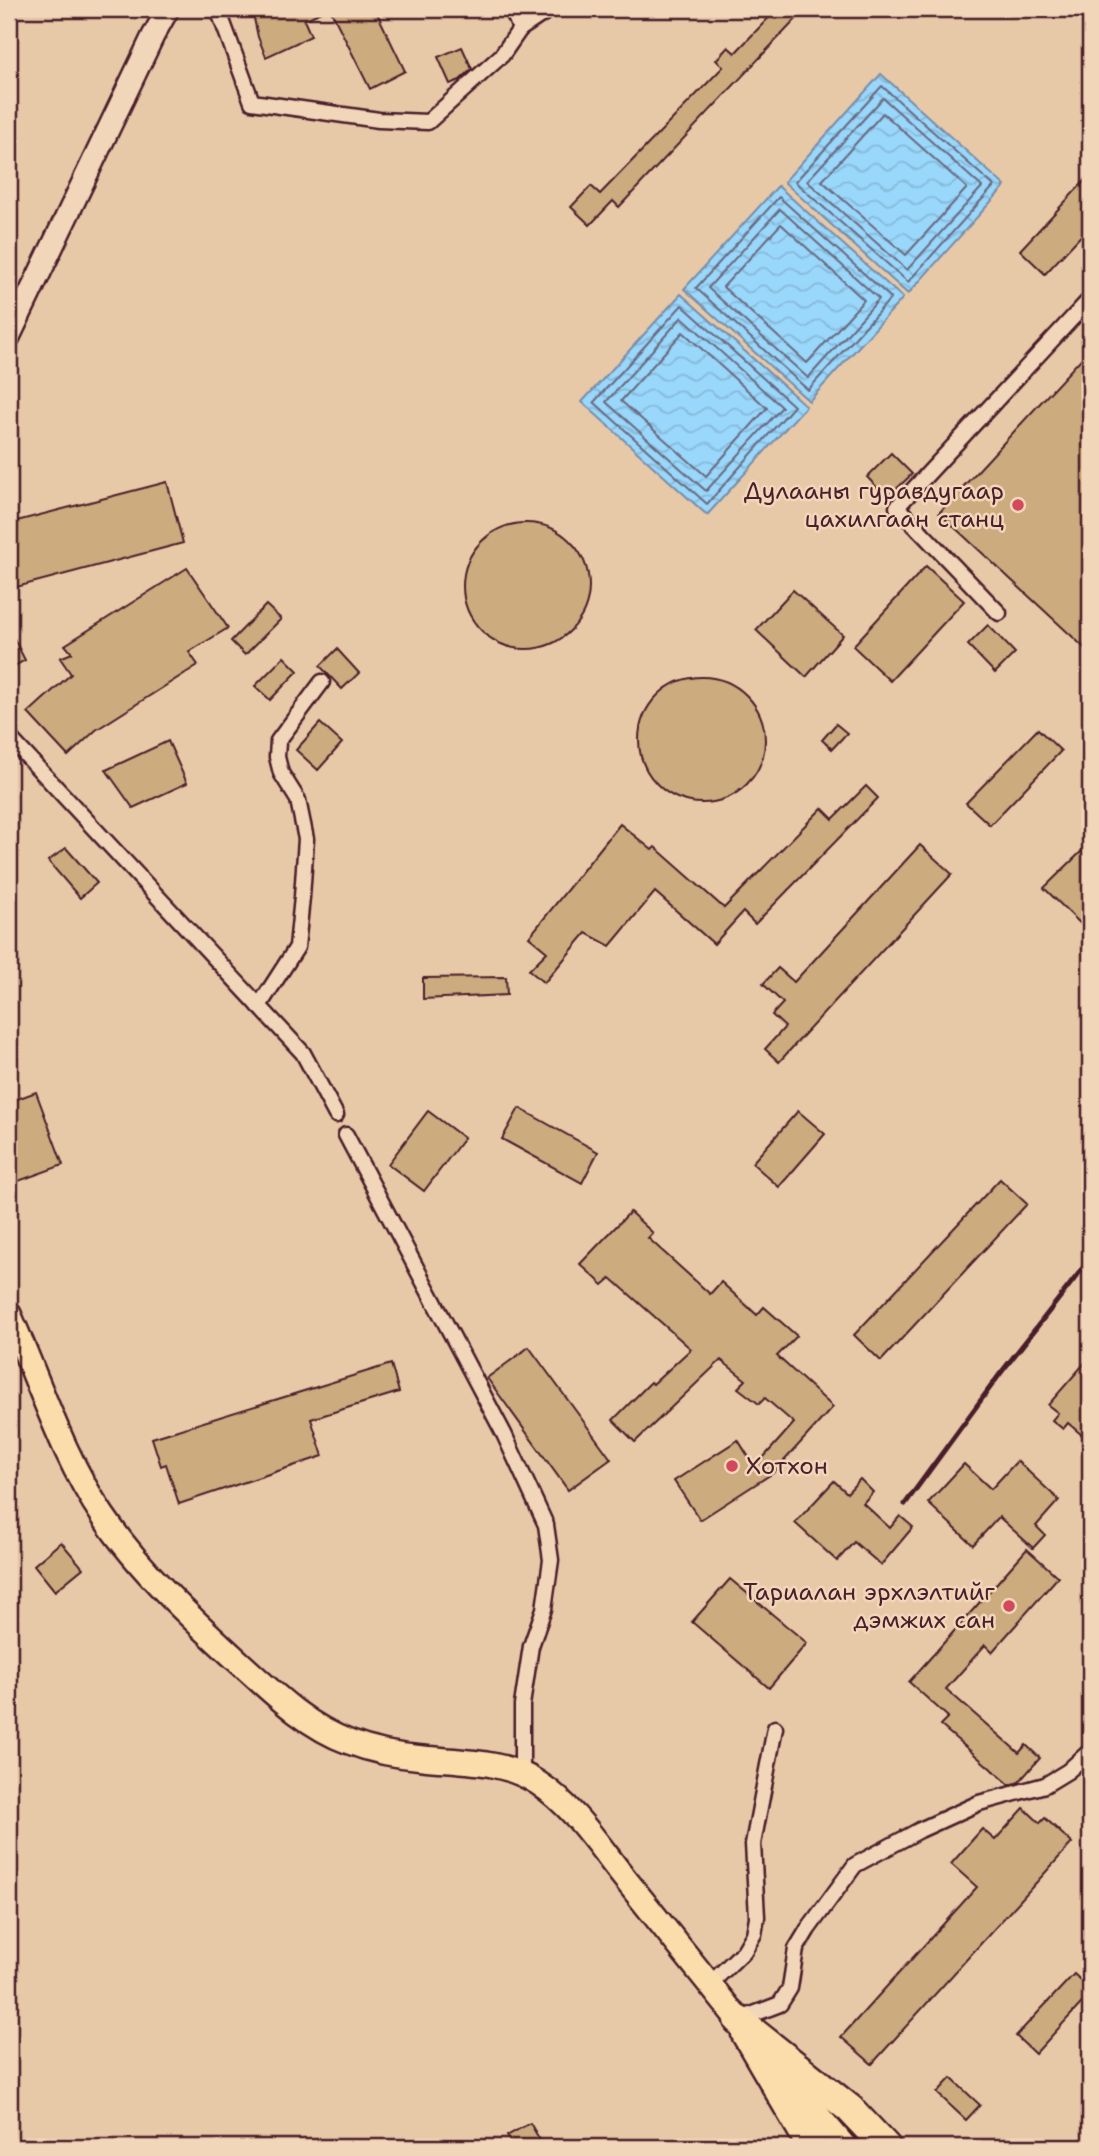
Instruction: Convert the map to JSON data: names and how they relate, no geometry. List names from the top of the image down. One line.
{"places":["Дулааны гуравдугаар цахилгаан станц","Хотхон","Тариалан эрхлэлтийг дэмжих сан"]}
